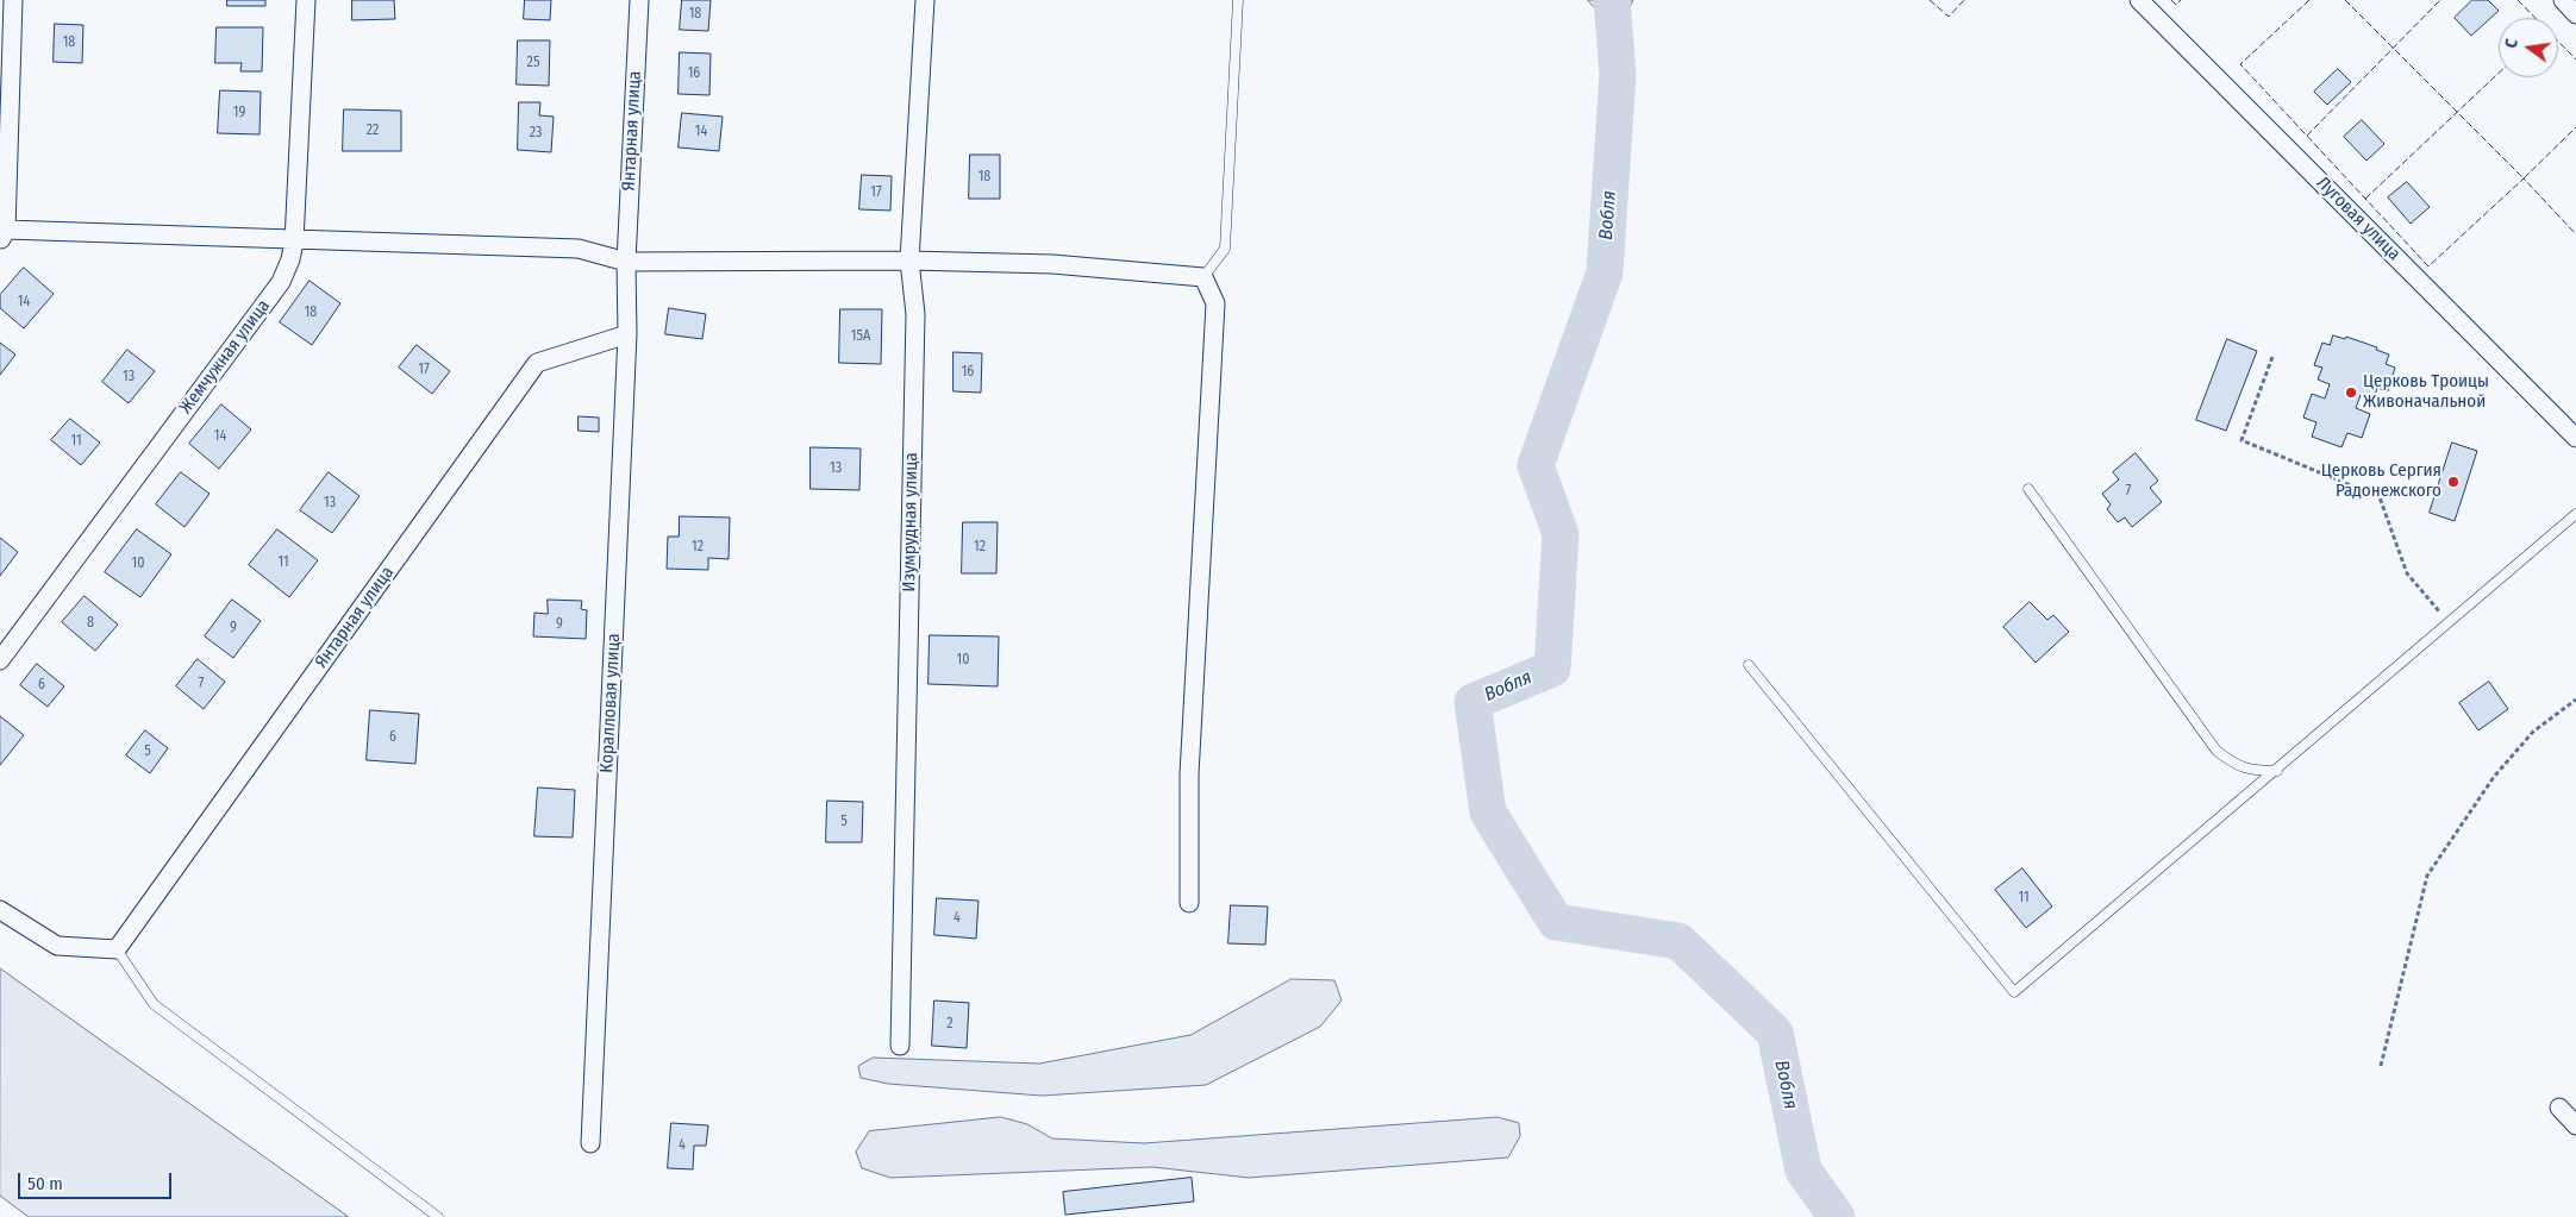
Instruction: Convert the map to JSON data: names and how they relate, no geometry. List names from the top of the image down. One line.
{"streets":{"street":["Янтарная улица","Луговая улица","Жемчужная улица","Изумрудная улица","Коралловая улица"]},"crossings":[["Янтарная улица","Коралловая улица"]],"water":["Вобля"],"places":["Церковь Троицы Живоначальной","Церковь Сергия Радонежского"],"house_numbers":["18","18","25","16","19","22","14","23","18","17","14","18","15А","17","16","13","14","11","13","7","13","12","12","11","10","8","9","9","10","7","6","6","5","5","11","4","2","4"],"scale_bar":"50 m","north":"left"}
